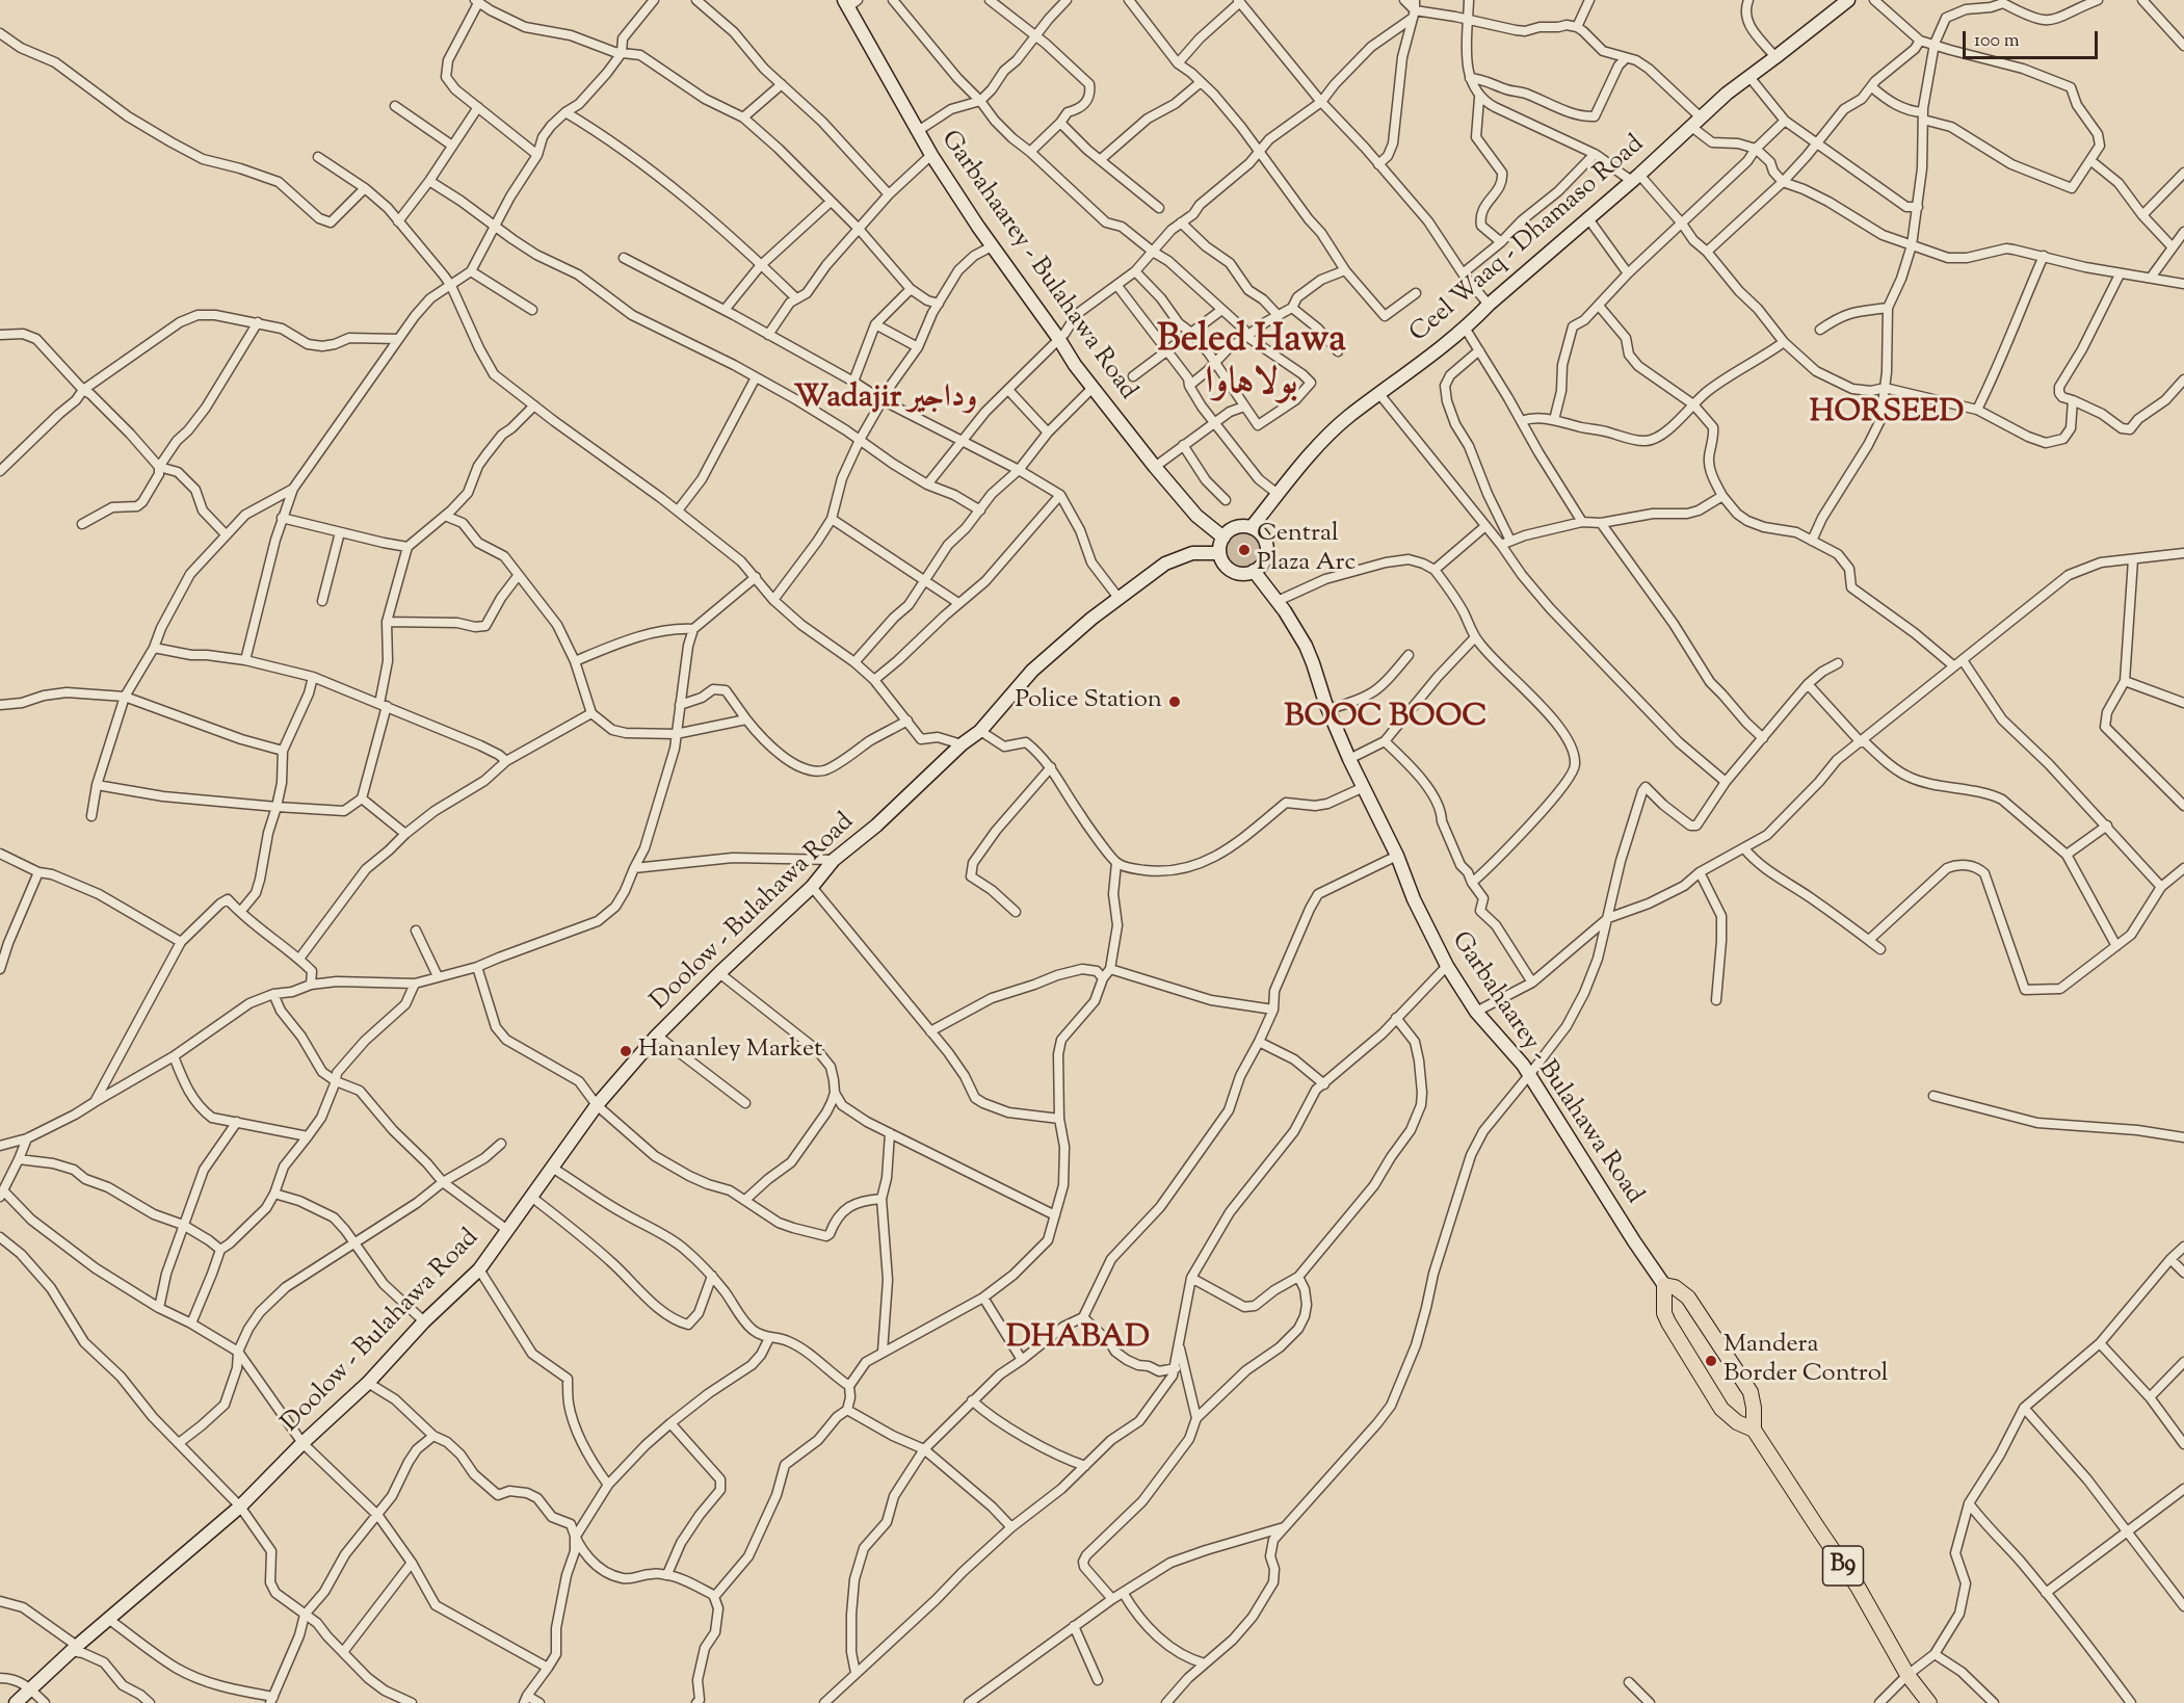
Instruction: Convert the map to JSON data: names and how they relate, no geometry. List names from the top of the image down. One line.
{"streets":{"highway":["B9"],"main road":["Ceel Waaq - Dhamaso Road","Garbahaarey - Bulahawa Road","Doolow - Bulahawa Road"]},"crossings":[["Ceel Waaq - Dhamaso Road","Garbahaarey - Bulahawa Road"],["Ceel Waaq - Dhamaso Road","Doolow - Bulahawa Road"],["Garbahaarey - Bulahawa Road","Doolow - Bulahawa Road"],["Garbahaarey - Bulahawa Road","B9"]],"districts":["Beled Hawa بولاهاوا","Wadajir وداجير","HORSEED","BOOC BOOC","DHABAD"],"places":["Central Plaza Arc","Police Station","Hananley Market","Mandera Border Control"],"scale_bar":"100 m"}
